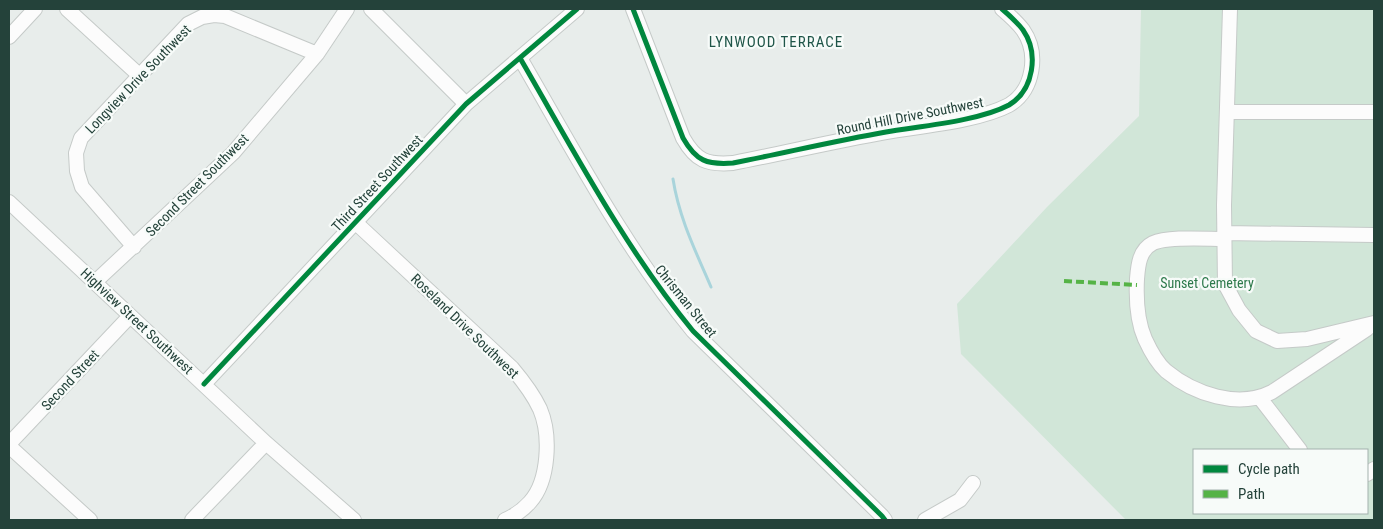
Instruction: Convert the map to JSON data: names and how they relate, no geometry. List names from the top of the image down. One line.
{"streets":{"street":["Longview Drive Southwest","Round Hill Drive Southwest","Third Street Southwest","Second Street Southwest","Chrisman Street","Highview Street Southwest","Roseland Drive Southwest","Second Street"]},"crossings":[["Longview Drive Southwest","Second Street Southwest"],["Third Street Southwest","Chrisman Street"],["Third Street Southwest","Highview Street Southwest"],["Third Street Southwest","Roseland Drive Southwest"],["Second Street Southwest","Highview Street Southwest"],["Highview Street Southwest","Second Street"]],"districts":["LYNWOOD TERRACE"],"parks":["Sunset Cemetery"],"legend":["Cycle path","Path"]}
